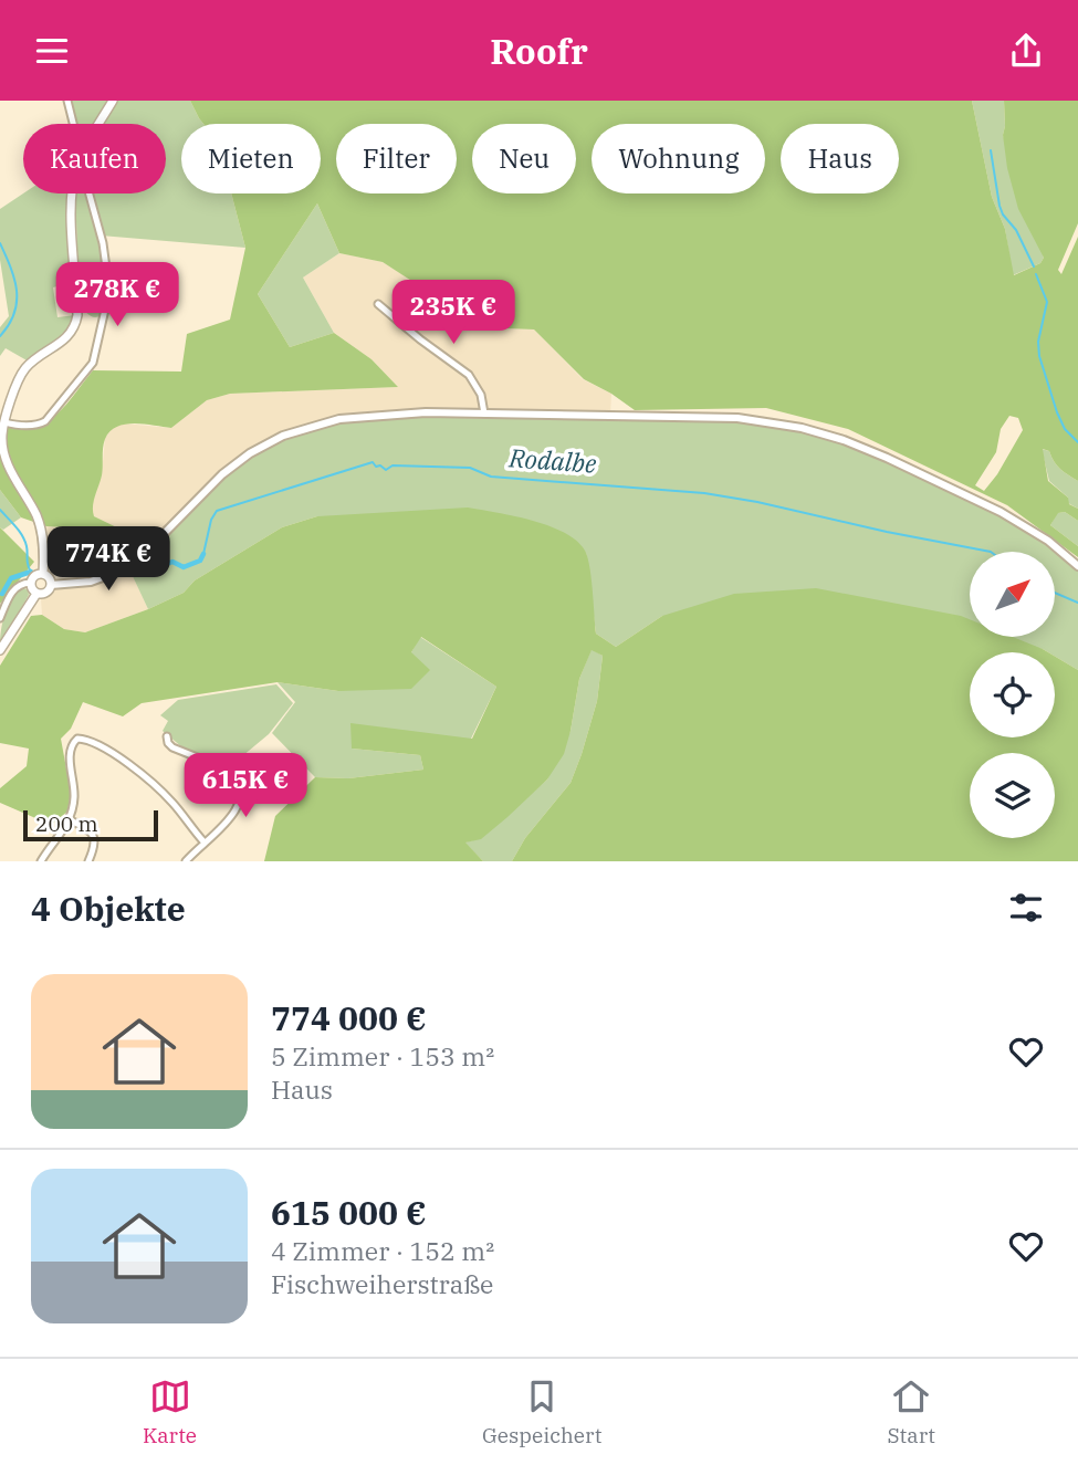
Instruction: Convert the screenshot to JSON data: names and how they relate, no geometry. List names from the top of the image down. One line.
{"water":["Rodalbe"],"scale_bar":"200 m","north":"top right","page":{"header":"Roofr","chip":["Kaufen","Mieten","Filter","Neu","Wohnung","Haus"],"price":["278K €","235K €","774K €","615K €"],"scale":"200 m","heading":"4 Objekte","list":[{"name":"774 000 €","note":"5 Zimmer · 153 m² · Haus"},{"name":"615 000 €","note":"4 Zimmer · 152 m² · Fischweiherstraße"}],"tabs":["Karte","Gespeichert","Start"]}}
